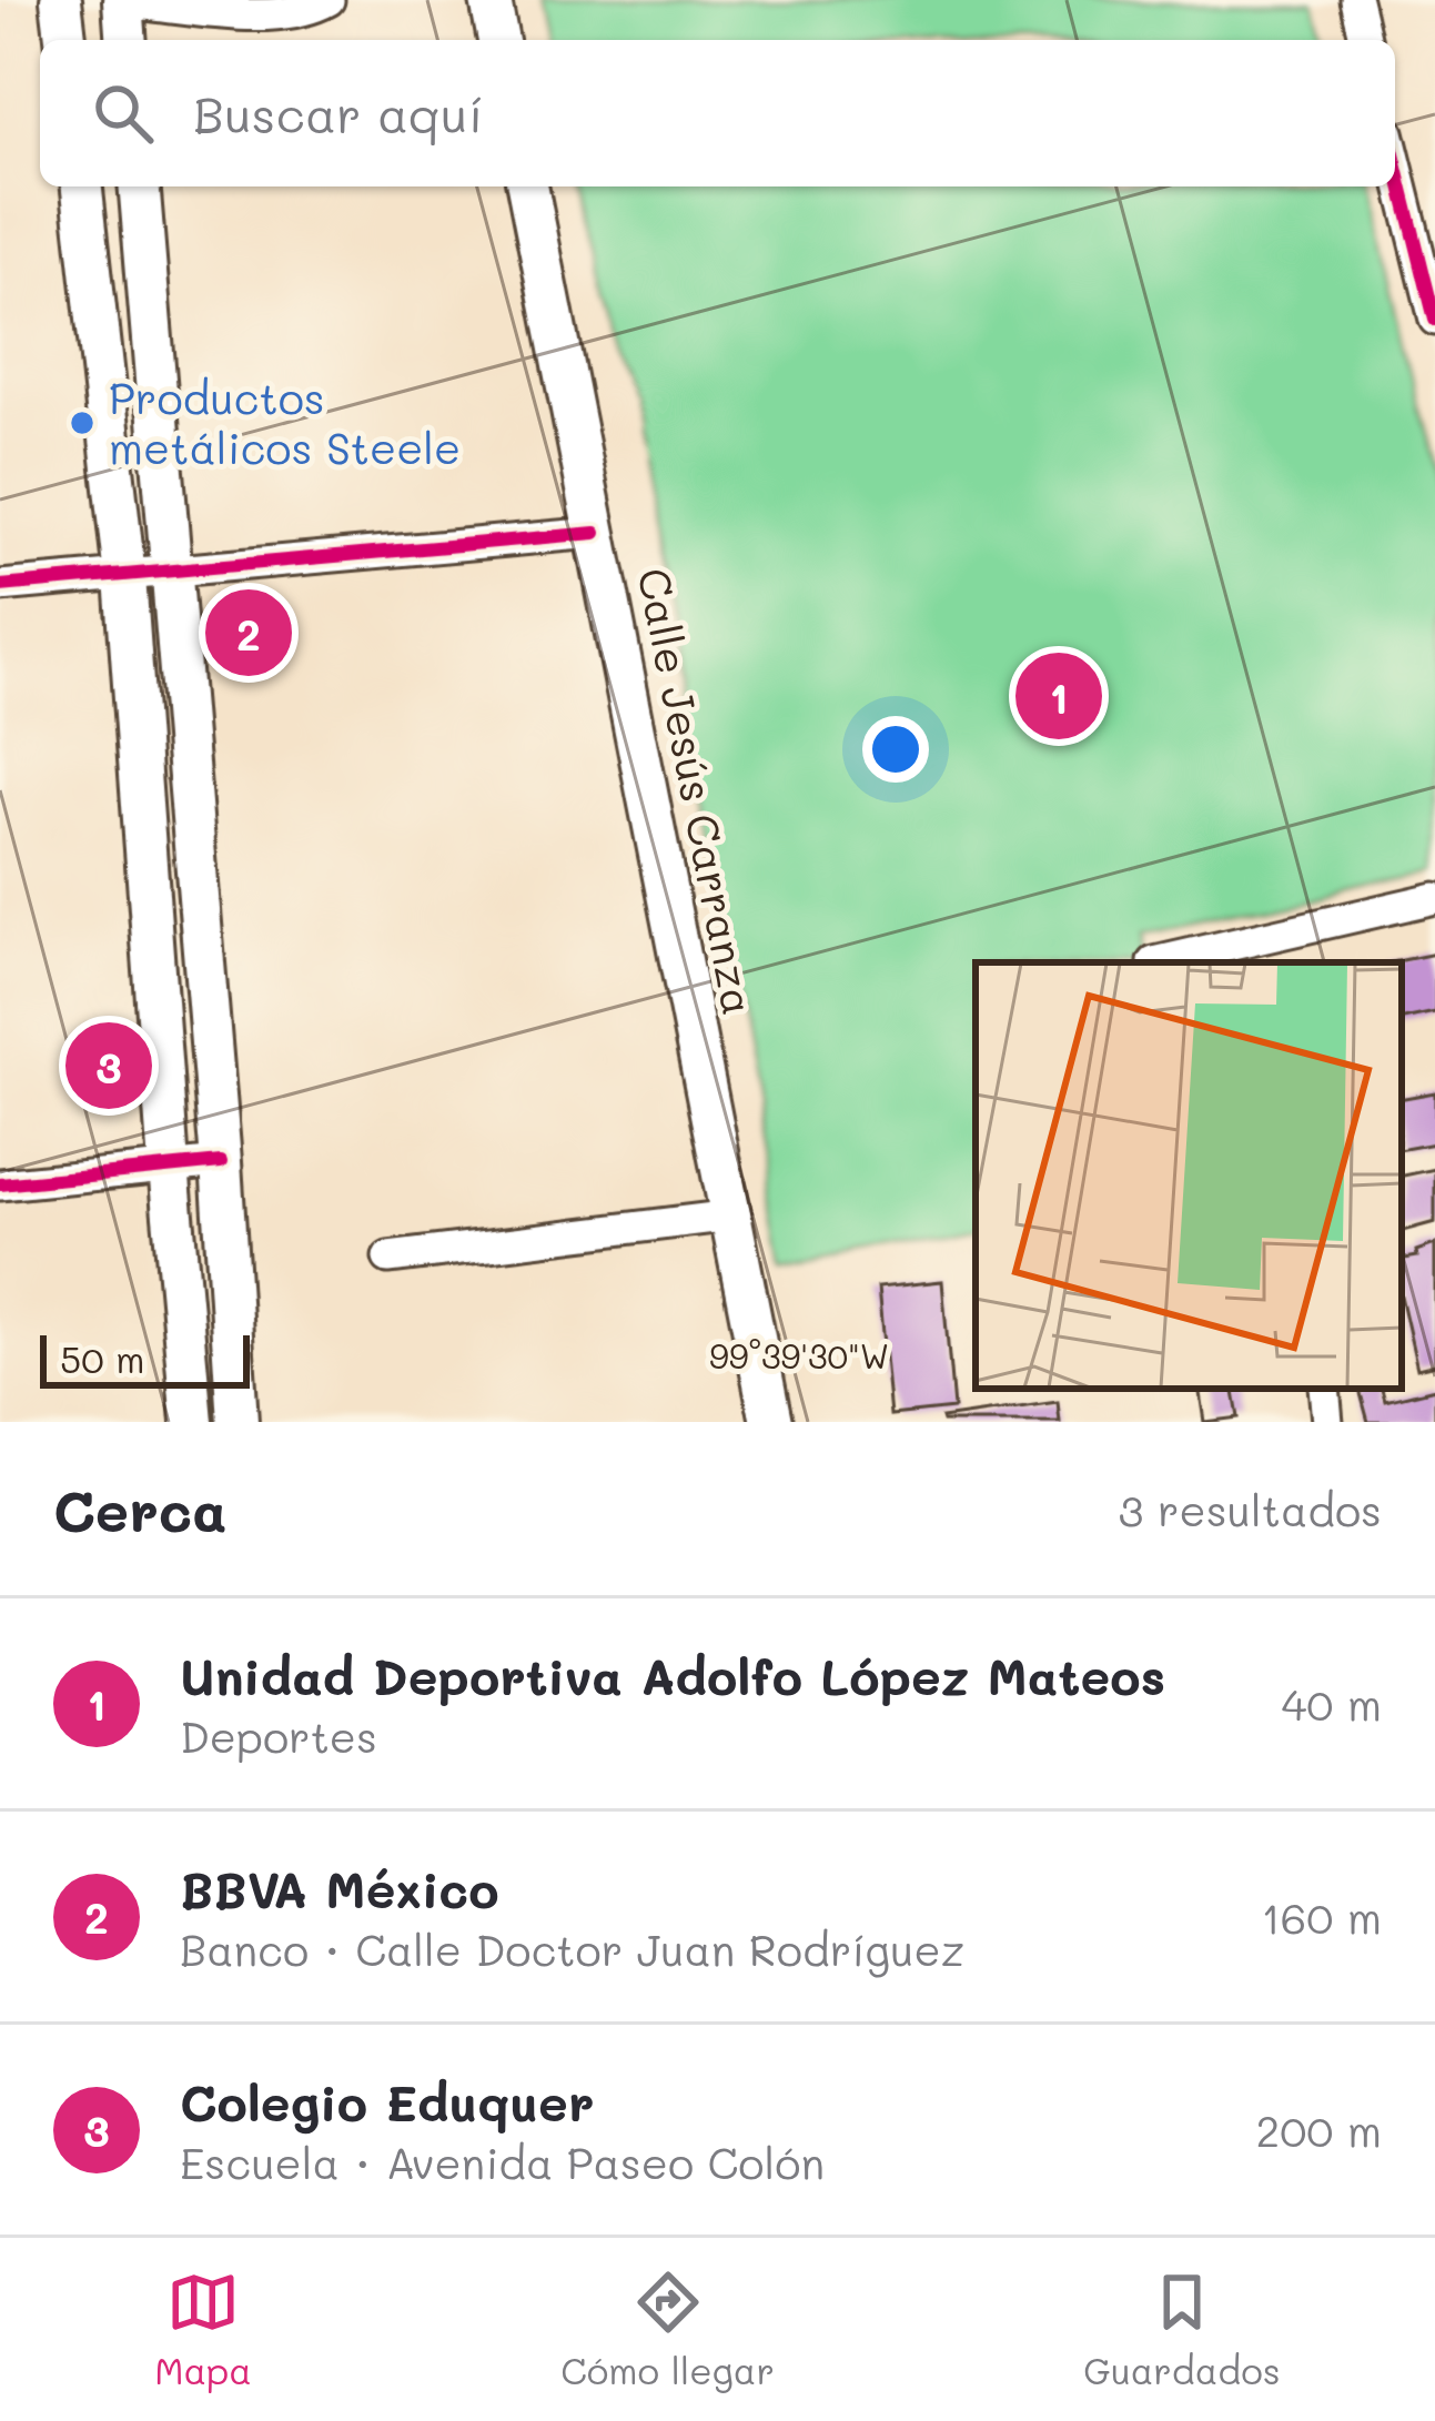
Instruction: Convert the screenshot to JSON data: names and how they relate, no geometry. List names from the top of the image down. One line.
{"streets":{"main road":["Calle Jesús Carranza"]},"places":["Productos metálicos Steele"],"scale_bar":"50 m","page":{"search":"Buscar aquí","pins":["2","1","3"],"scale":"50 m","heading":["Cerca","3 resultados"],"list":[{"mark":"1","name":"Unidad Deportiva Adolfo López Mateos","note":"Deportes","value":"40 m"},{"mark":"2","name":"BBVA México","note":"Banco · Calle Doctor Juan Rodríguez","value":"160 m"},{"mark":"3","name":"Colegio Eduquer","note":"Escuela · Avenida Paseo Colón","value":"200 m"}],"nav":["Mapa","Cómo llegar","Guardados"]},"coordinates":["99°39'30\"W"]}
